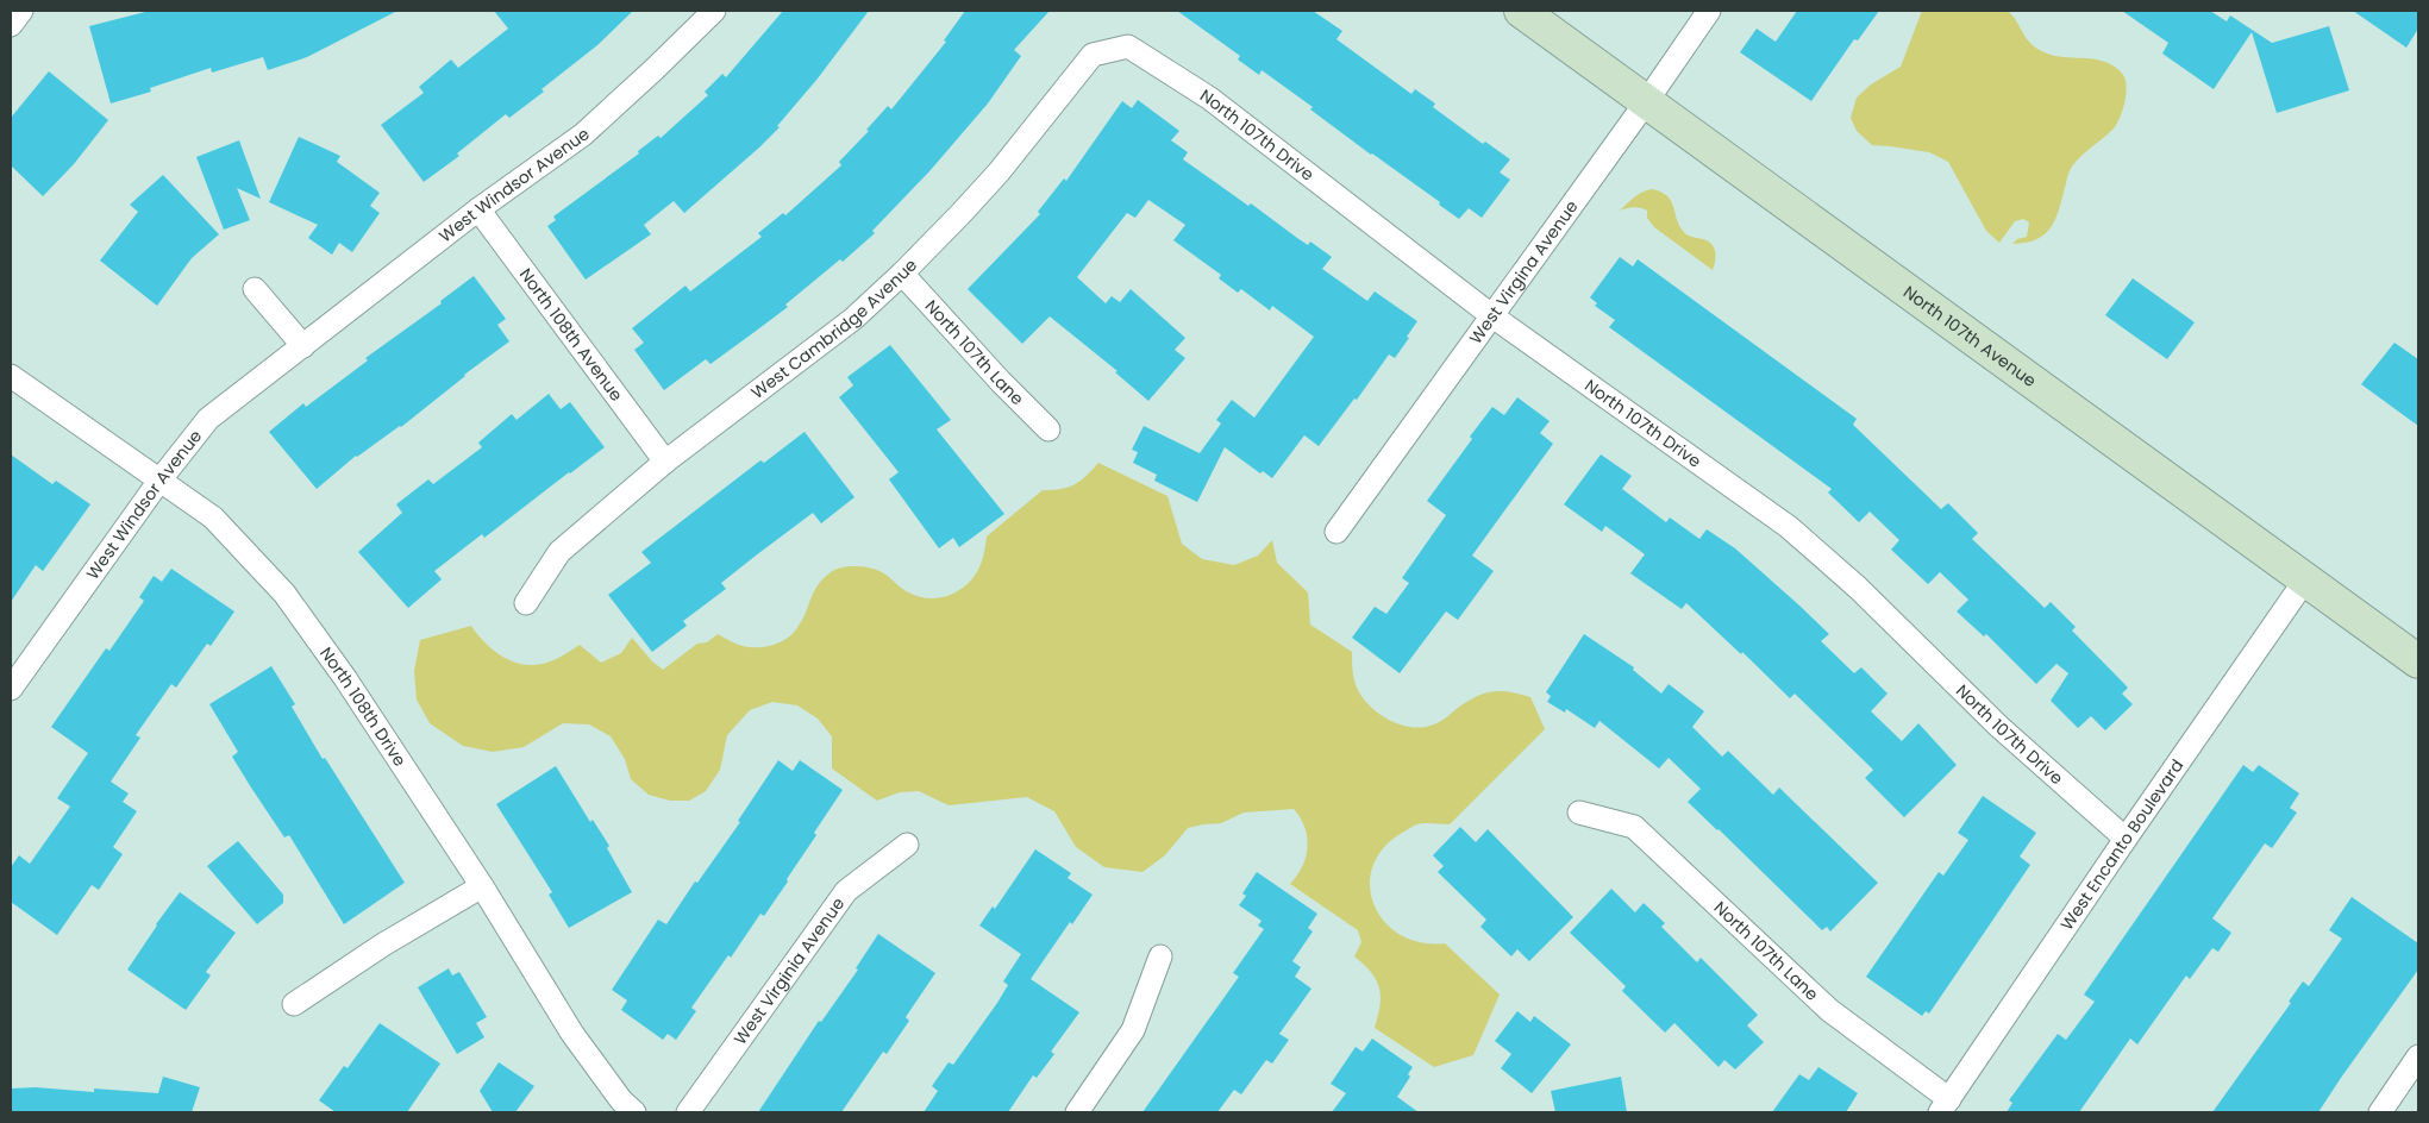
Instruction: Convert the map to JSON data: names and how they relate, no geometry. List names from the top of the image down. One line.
{"streets":{"main road":["North 107th Avenue"],"street":["North 107th Drive","West Windsor Avenue","West Virgina Avenue","West Cambridge Avenue","North 108th Avenue","North 107th Lane","North 108th Drive","West Encanto Boulevard","West Virginia Avenue"]},"crossings":[["North 107th Drive","West Virgina Avenue"],["North 107th Drive","West Cambridge Avenue"],["North 107th Drive","West Encanto Boulevard"],["West Windsor Avenue","North 108th Avenue"],["West Windsor Avenue","North 108th Drive"],["West Virgina Avenue","North 107th Avenue"],["West Cambridge Avenue","North 108th Avenue"],["West Cambridge Avenue","North 107th Lane"],["North 107th Avenue","West Encanto Boulevard"],["North 107th Lane","West Encanto Boulevard"]]}
